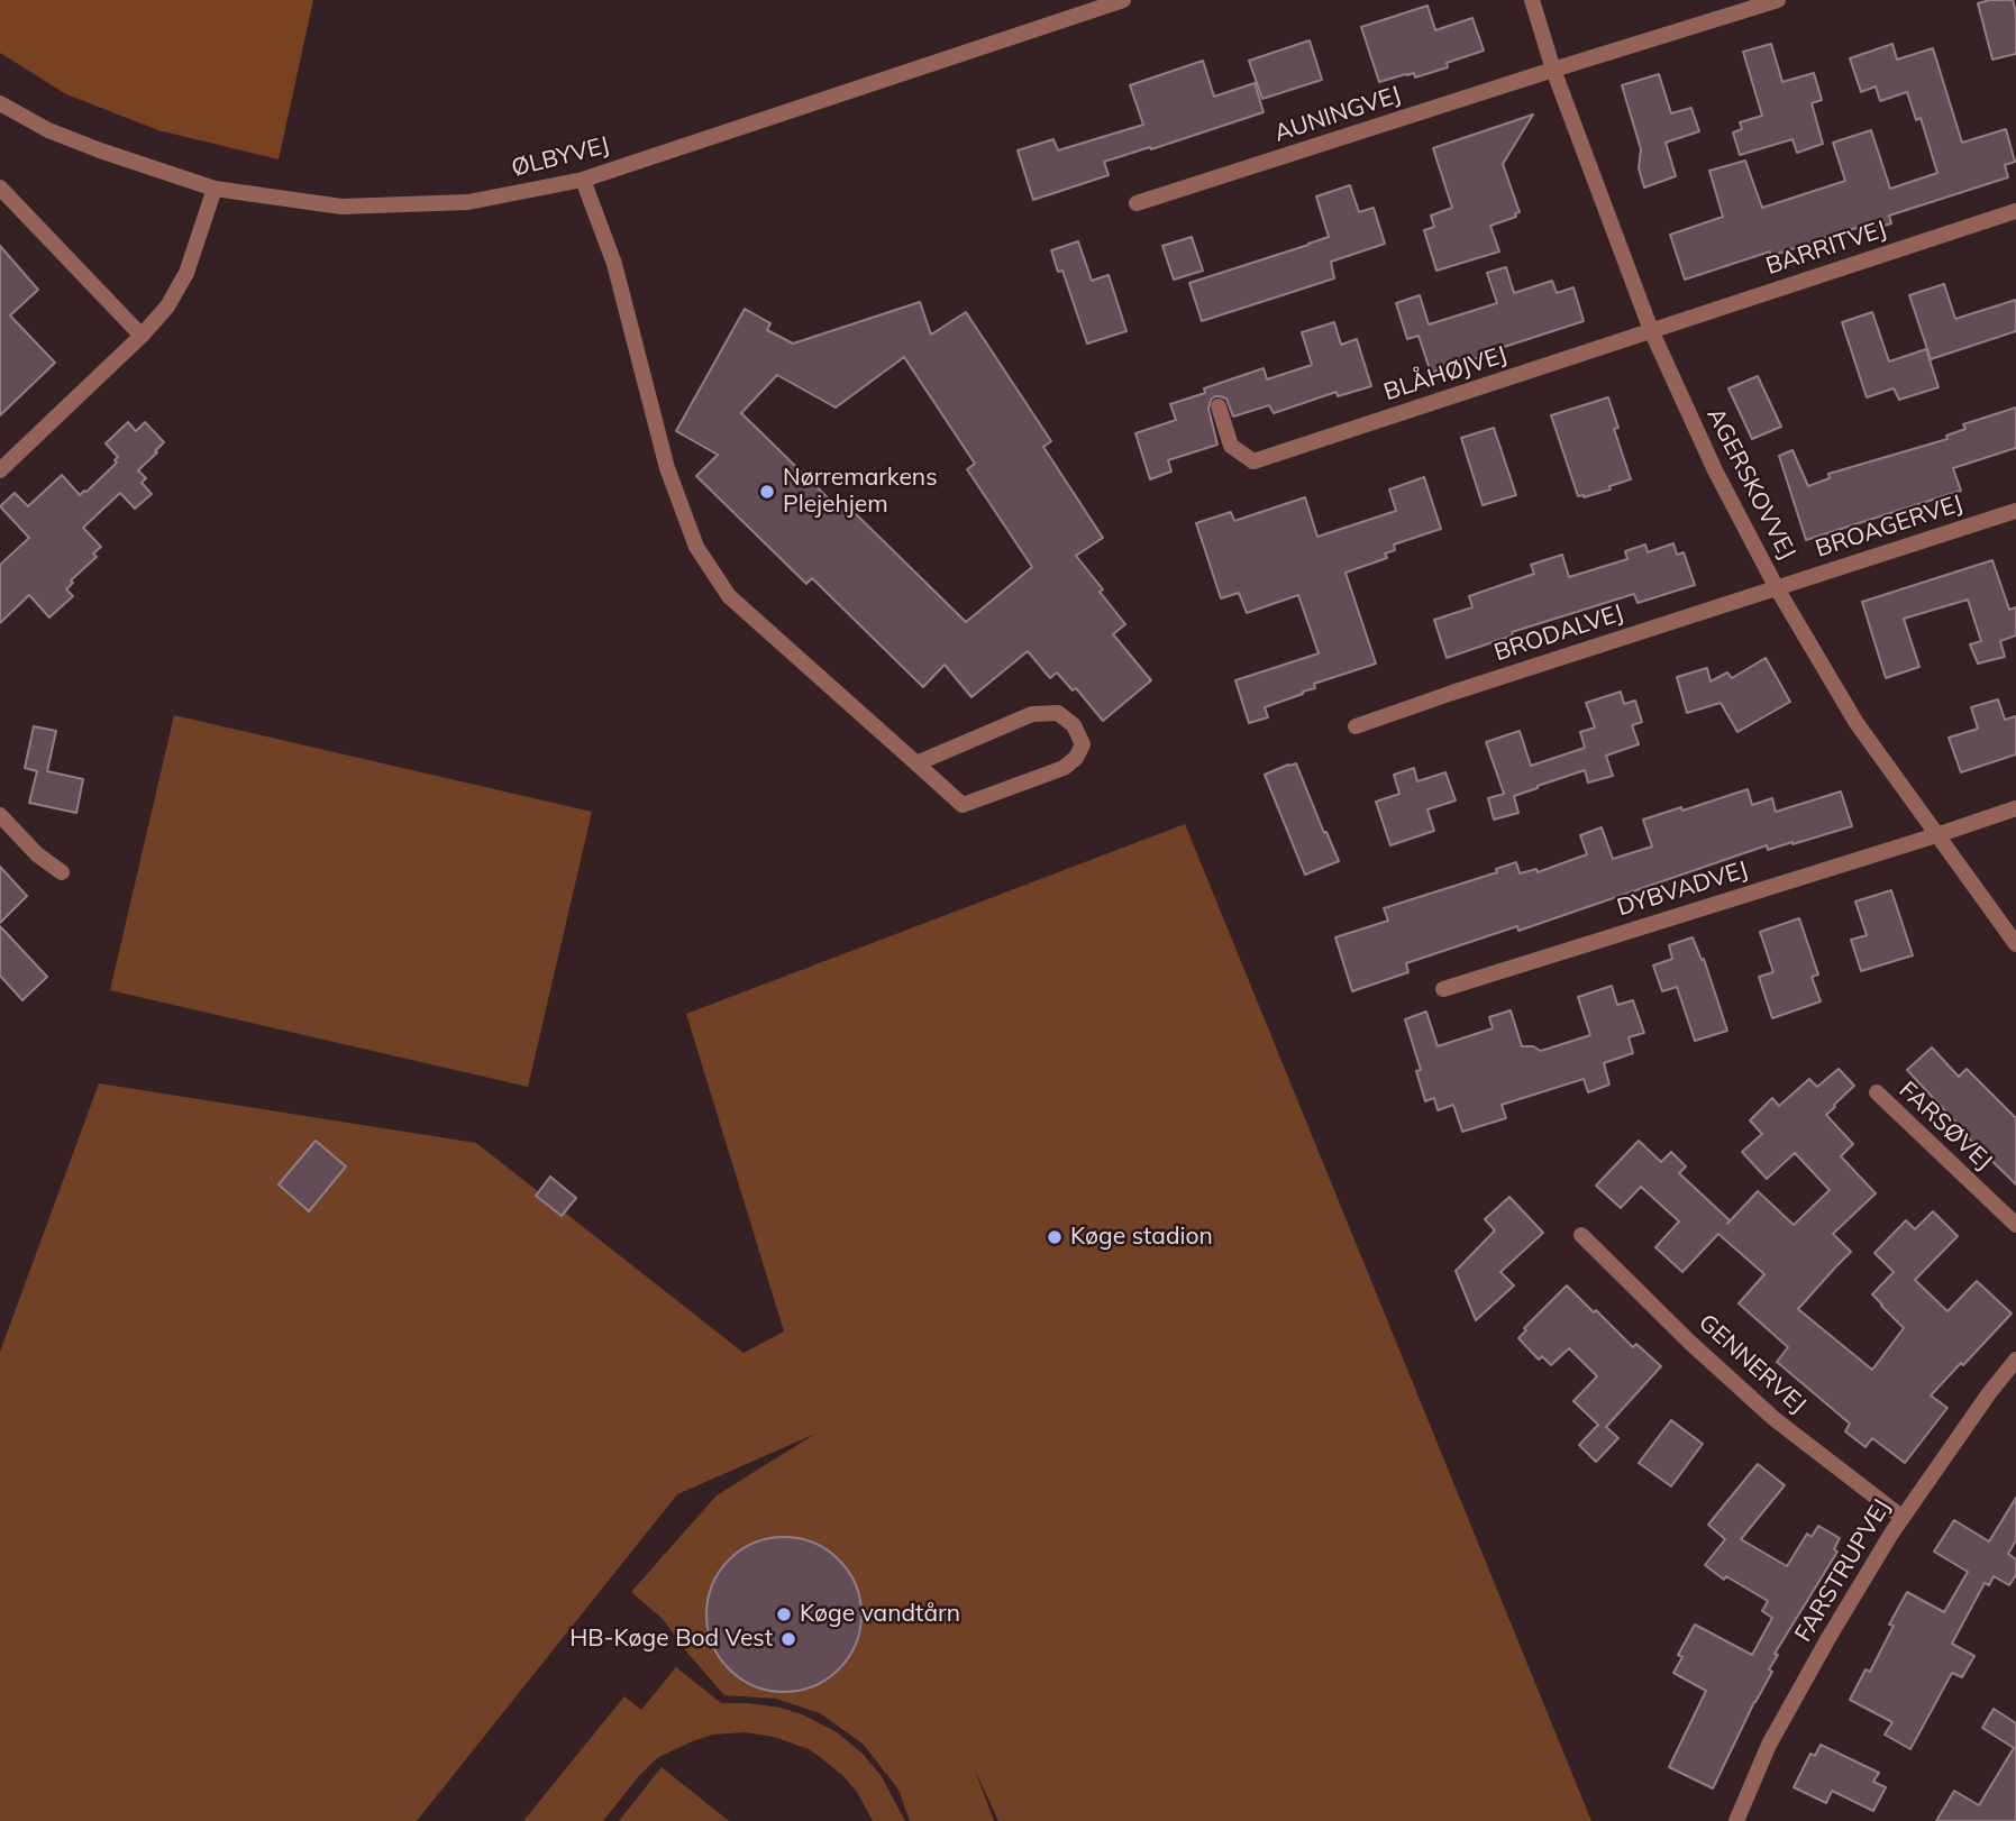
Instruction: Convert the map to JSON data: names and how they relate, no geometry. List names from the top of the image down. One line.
{"streets":{"street":["AUNINGVEJ","ØLBYVEJ","BARRITVEJ","BLÅHØJVEJ","AGERSKOVVEJ","BROAGERVEJ","BRODALVEJ","DYBVADVEJ","FARSØVEJ","GENNERVEJ","FARSTRUPVEJ"]},"crossings":[["AUNINGVEJ","AGERSKOVVEJ"],["BARRITVEJ","BLÅHØJVEJ"],["BARRITVEJ","AGERSKOVVEJ"],["BLÅHØJVEJ","AGERSKOVVEJ"],["AGERSKOVVEJ","BROAGERVEJ"],["AGERSKOVVEJ","BRODALVEJ"],["AGERSKOVVEJ","DYBVADVEJ"],["BROAGERVEJ","BRODALVEJ"],["GENNERVEJ","FARSTRUPVEJ"]],"places":["Nørremarkens Plejehjem","Køge stadion","Køge vandtårn","HB-Køge Bod Vest"]}
